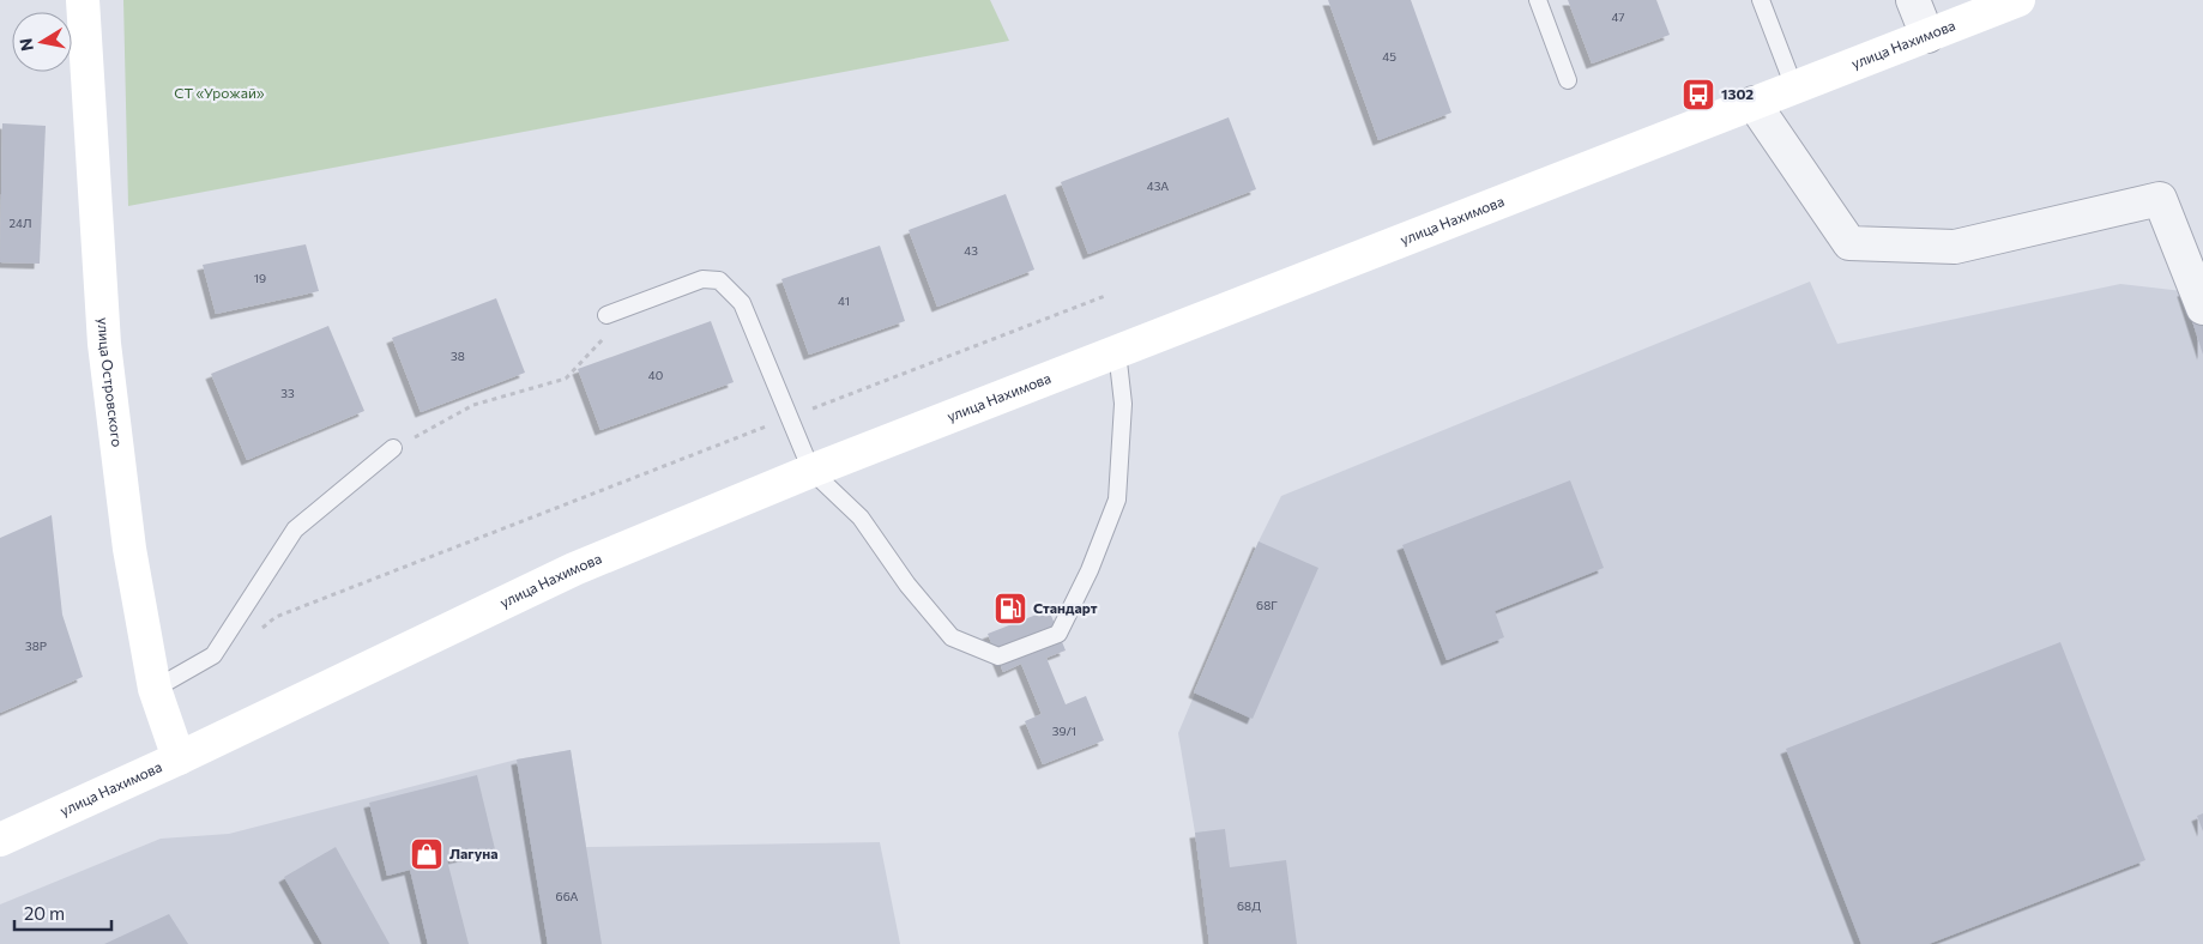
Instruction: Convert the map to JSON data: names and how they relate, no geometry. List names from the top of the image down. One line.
{"streets":{"main road":["улица Нахимова","улица Островского"]},"crossings":[["улица Нахимова","улица Островского"]],"parks":["СТ «Урожай»"],"places":{"bus stop":["1302"],"fuel station":["Стандарт"],"shop":["Лагуна"]},"house_numbers":["47","45","43А","24Л","43","19","41","38","40","33","68Г","38Р","39/1","66А","68Д"],"scale_bar":"20 m","north":"left"}
